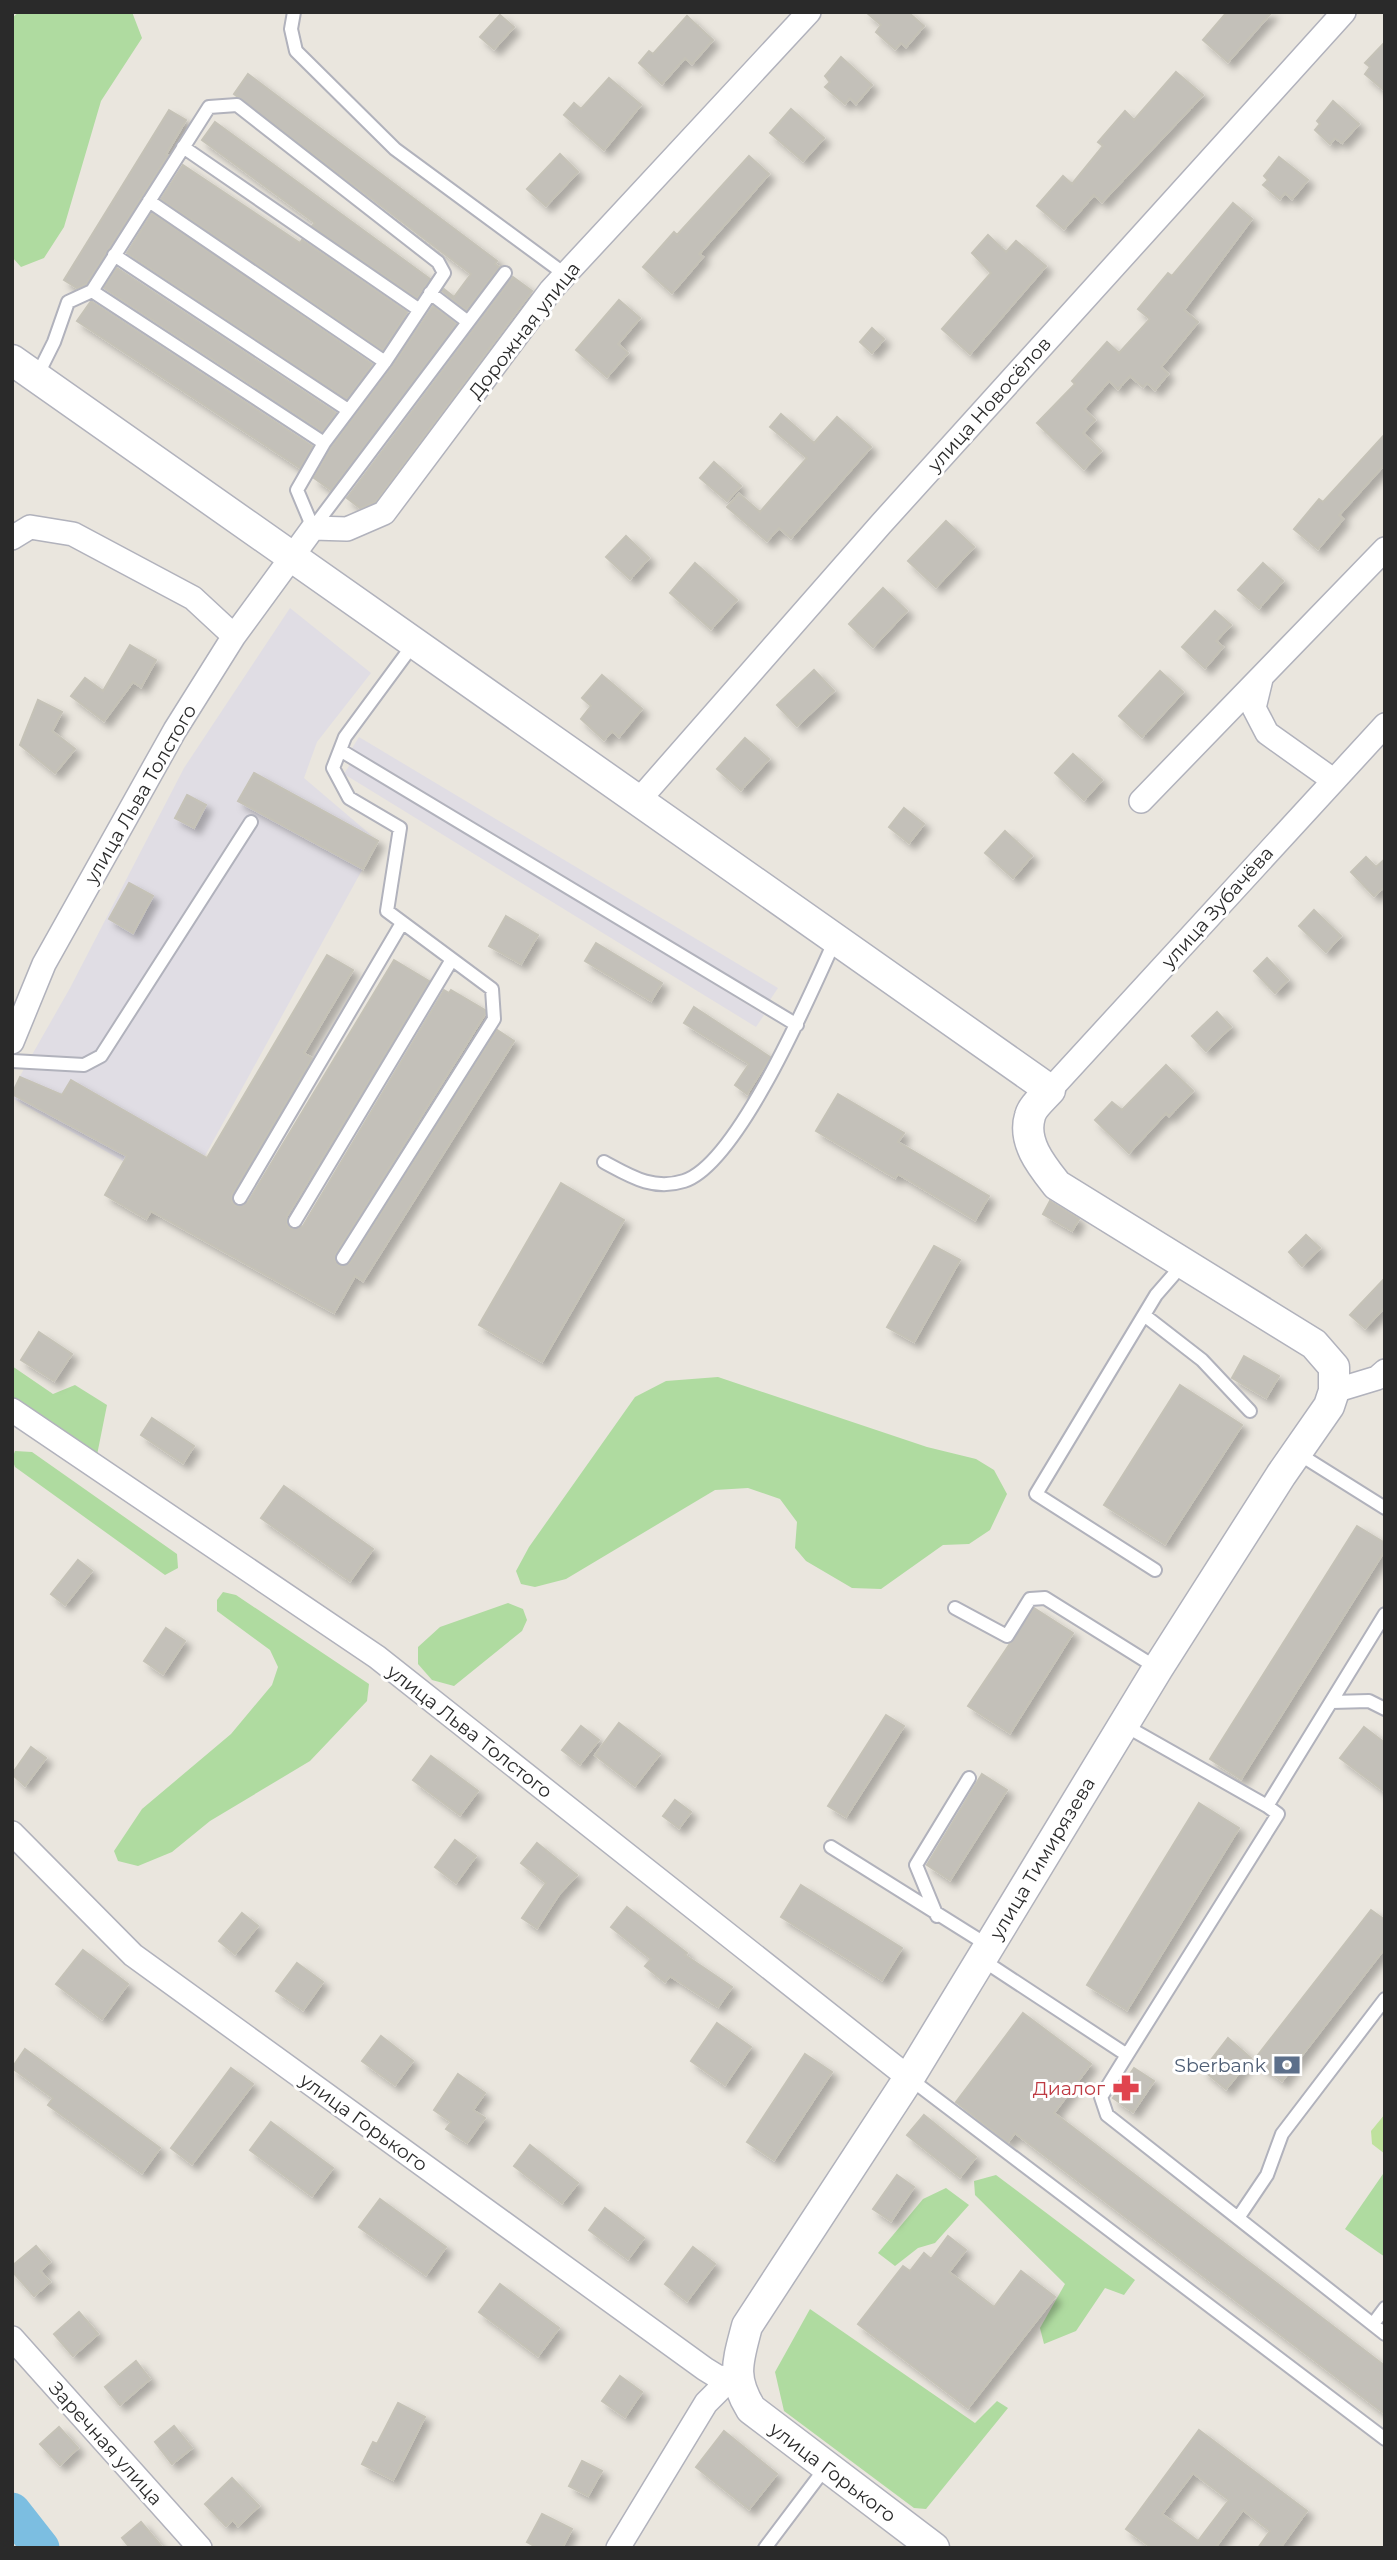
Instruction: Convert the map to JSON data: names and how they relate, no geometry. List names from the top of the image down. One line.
{"streets":{"street":["Дорожная улица","улица Новосёлов","улица Льва Толстого","улица Зубачёва","улица Тимирязева","улица Горького","Заречная улица"]},"crossings":[["улица Льва Толстого","улица Тимирязева"],["улица Тимирязева","улица Горького"]],"places":{"bank":["Sberbank"],"pharmacy":["Диалог"]}}
